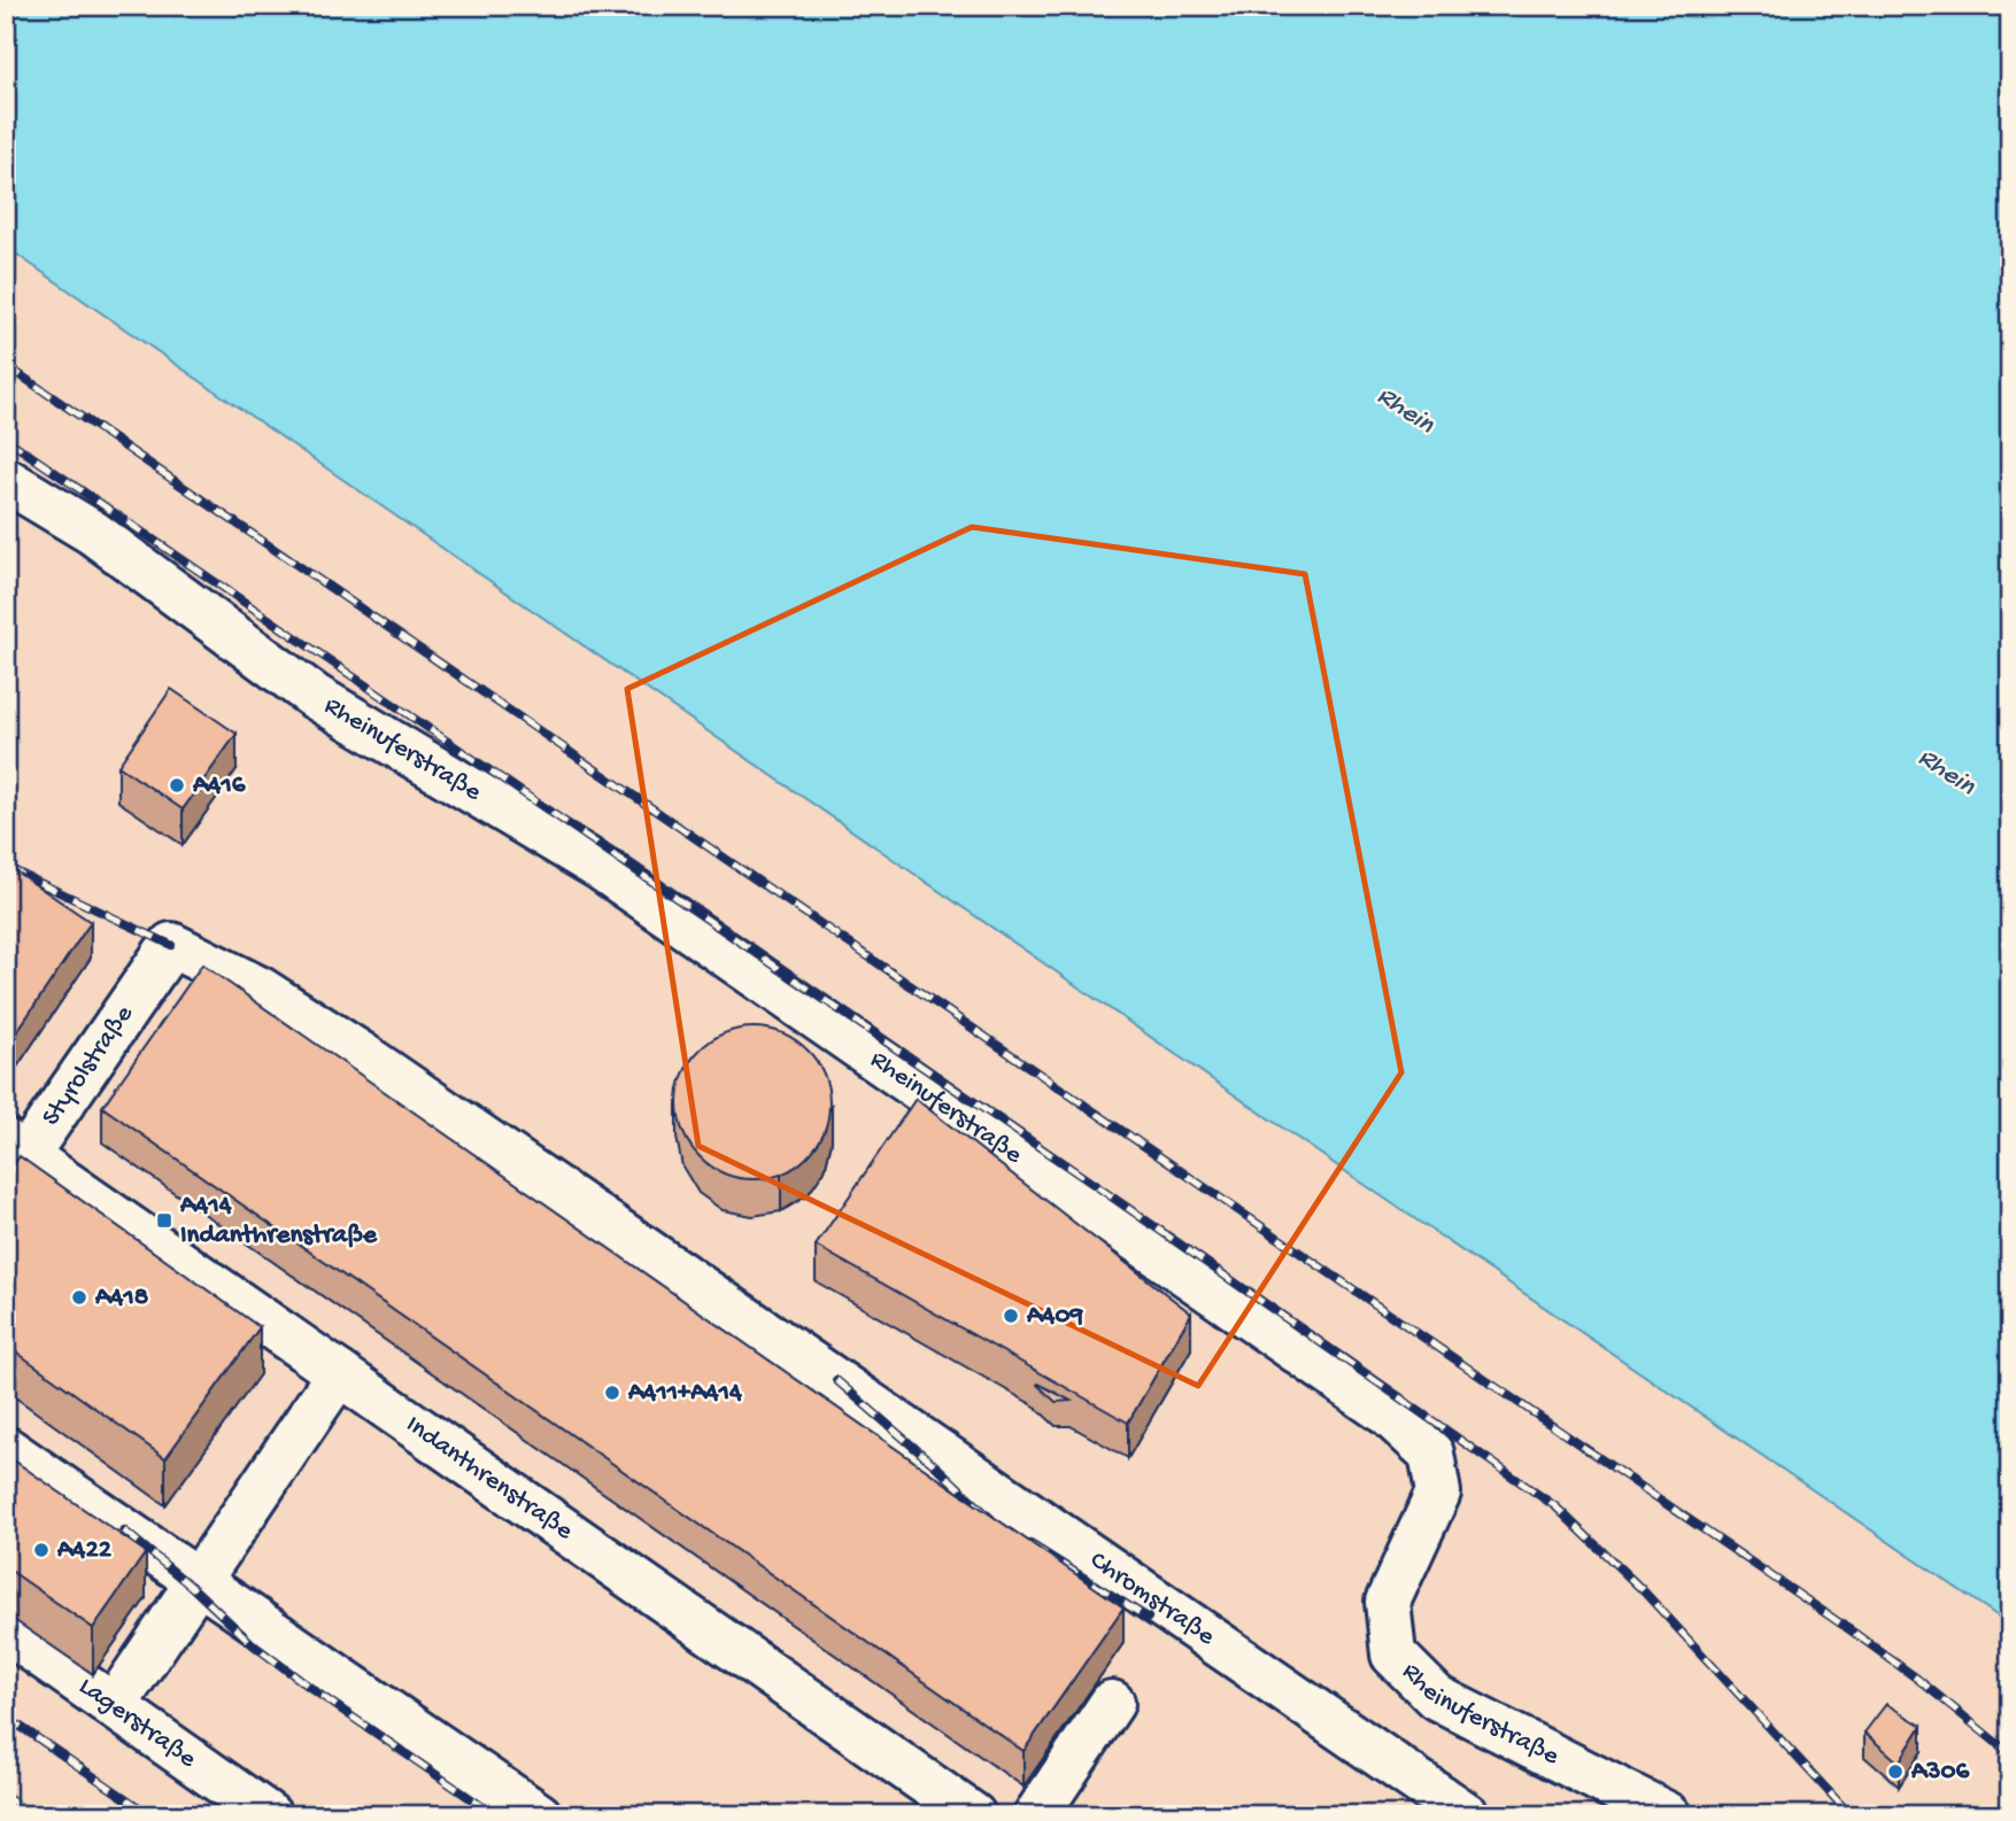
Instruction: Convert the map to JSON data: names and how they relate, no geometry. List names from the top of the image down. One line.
{"streets":{"street":["Rheinuferstraße","Styrolstraße","Indanthrenstraße","Chromstraße","Lagerstraße"]},"crossings":[["Styrolstraße","Indanthrenstraße"],["Styrolstraße","Chromstraße"]],"water":["Rhein"],"places":{"other":["A416","A418","A409","A411+A414","A422","A306"],"transit":["A414 Indanthrenstraße"]}}
